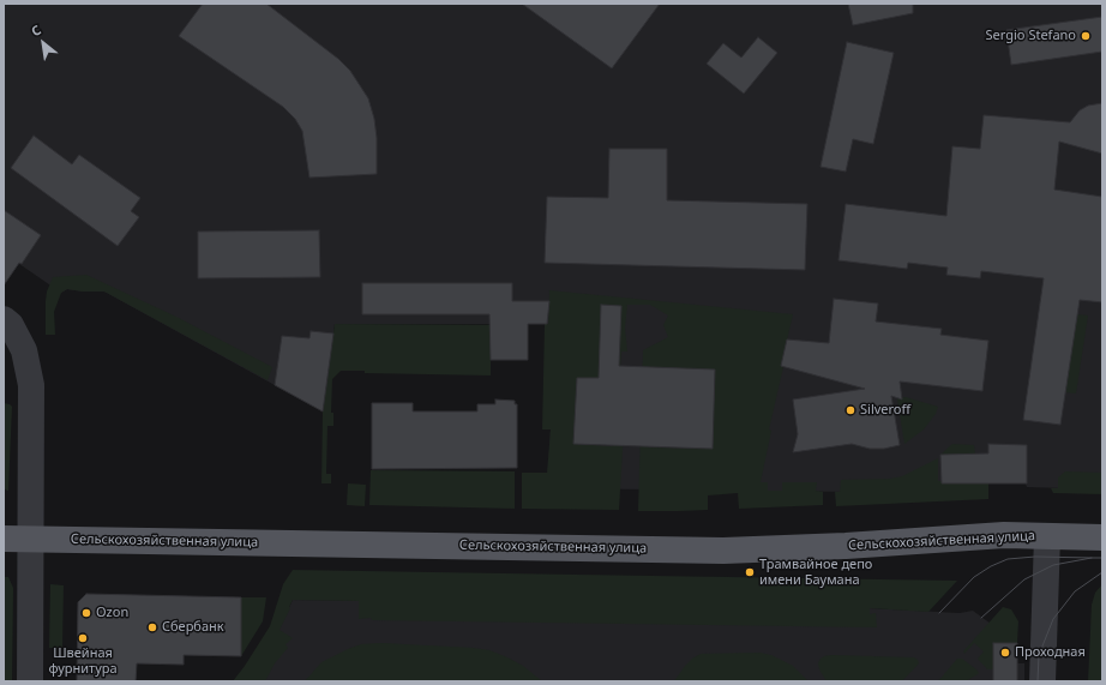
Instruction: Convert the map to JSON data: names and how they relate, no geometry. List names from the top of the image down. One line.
{"streets":{"main road":["Сельскохозяйственная улица"]},"places":["Sergio Stefano","Silveroff","Трамвайное депо имени Баумана","Ozon","Сбербанк","Швейная фурнитура","Проходная"],"north":"top left"}
